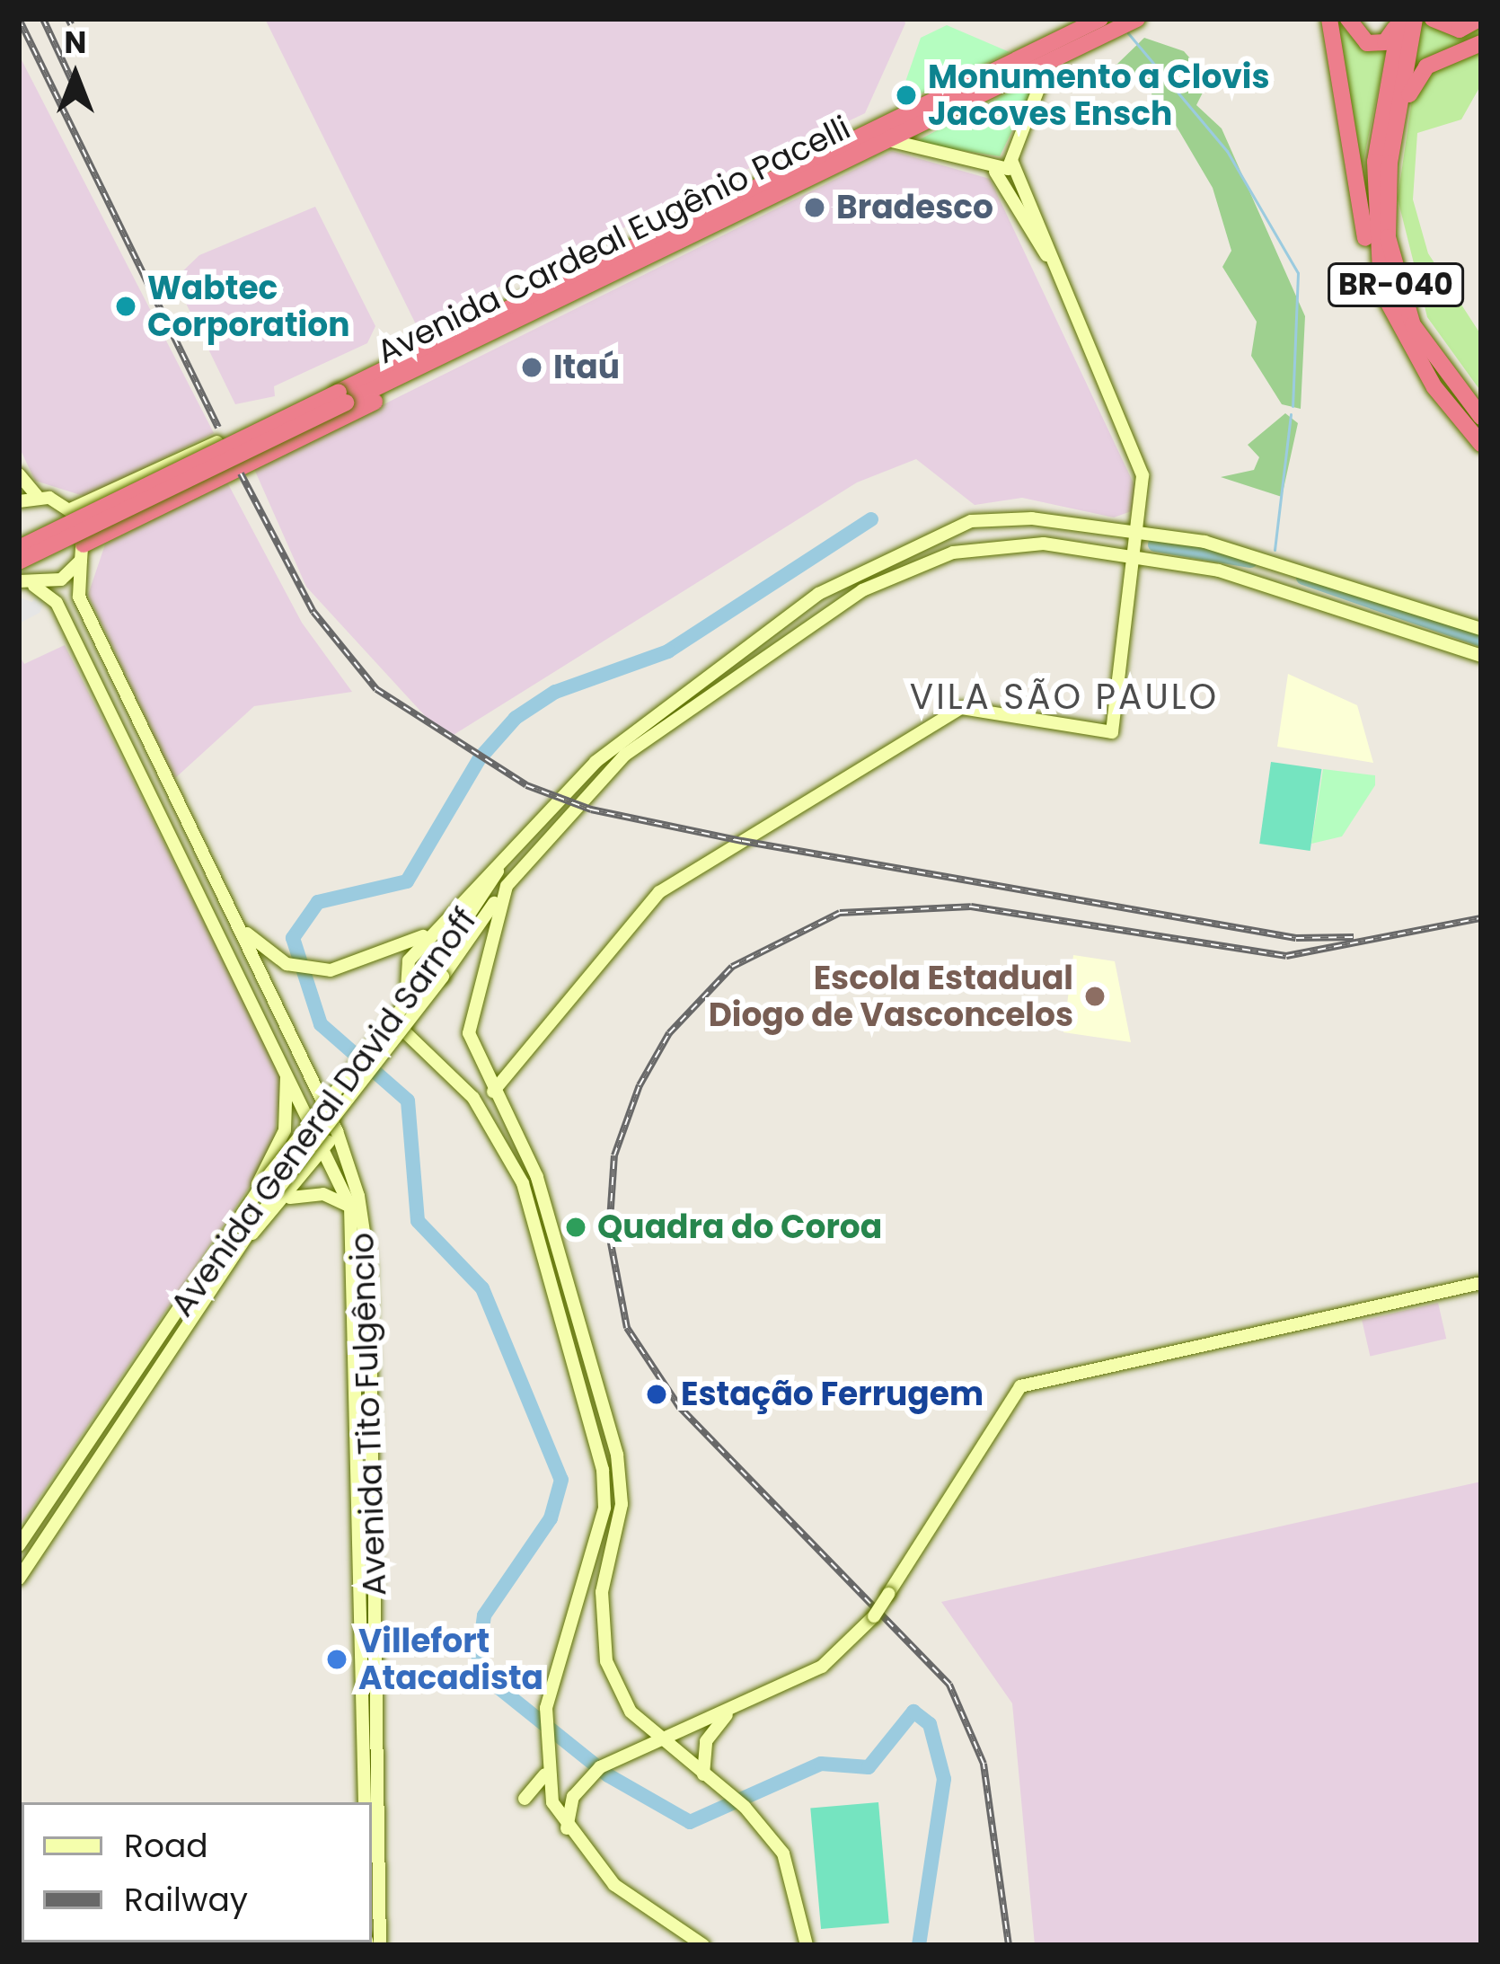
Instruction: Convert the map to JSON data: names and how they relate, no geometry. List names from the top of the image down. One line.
{"streets":{"highway":["Avenida Cardeal Eugênio Pacelli","BR-040"],"main road":["Avenida General David Sarnoff","Avenida Tito Fulgêncio"]},"crossings":[["Avenida General David Sarnoff","Avenida Tito Fulgêncio"]],"districts":["VILA SÃO PAULO"],"places":["Monumento a Clovis Jacoves Ensch","Bradesco","Wabtec Corporation","Itaú","Escola Estadual Diogo de Vasconcelos","Quadra do Coroa","Estação Ferrugem","Villefort Atacadista"],"legend":["Road","Railway"],"north":"top"}
